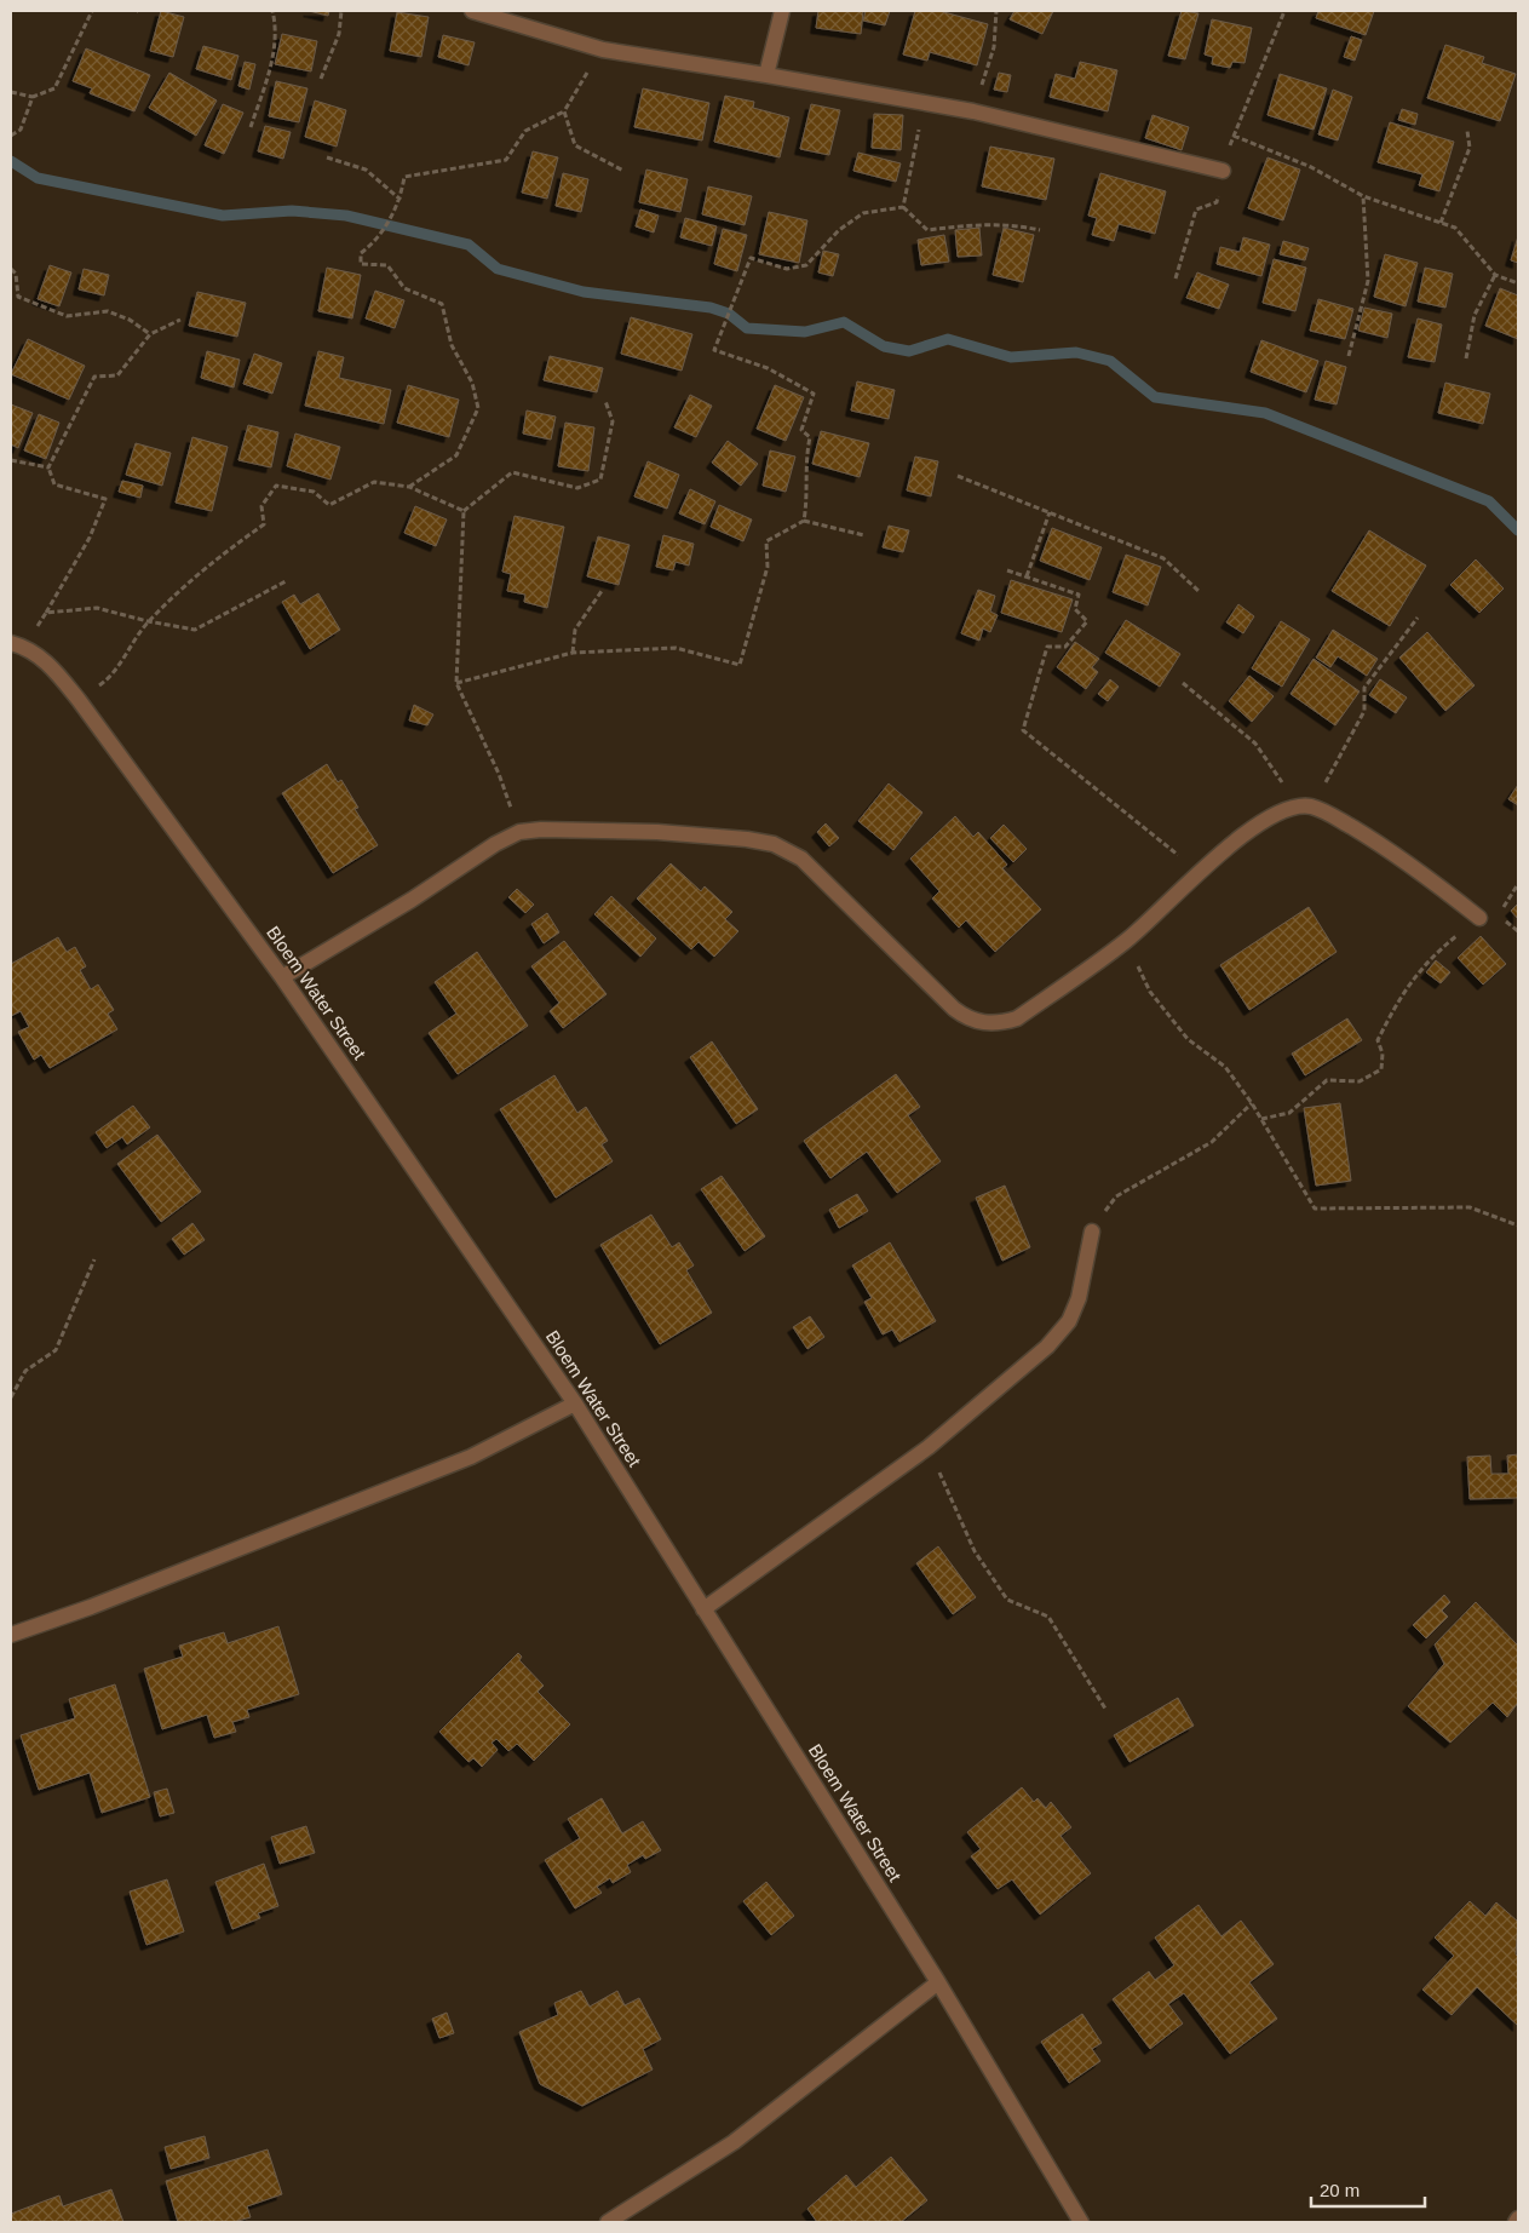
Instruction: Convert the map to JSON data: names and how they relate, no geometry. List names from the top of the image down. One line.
{"streets":{"street":["Bloem Water Street"]},"scale_bar":"20 m"}
